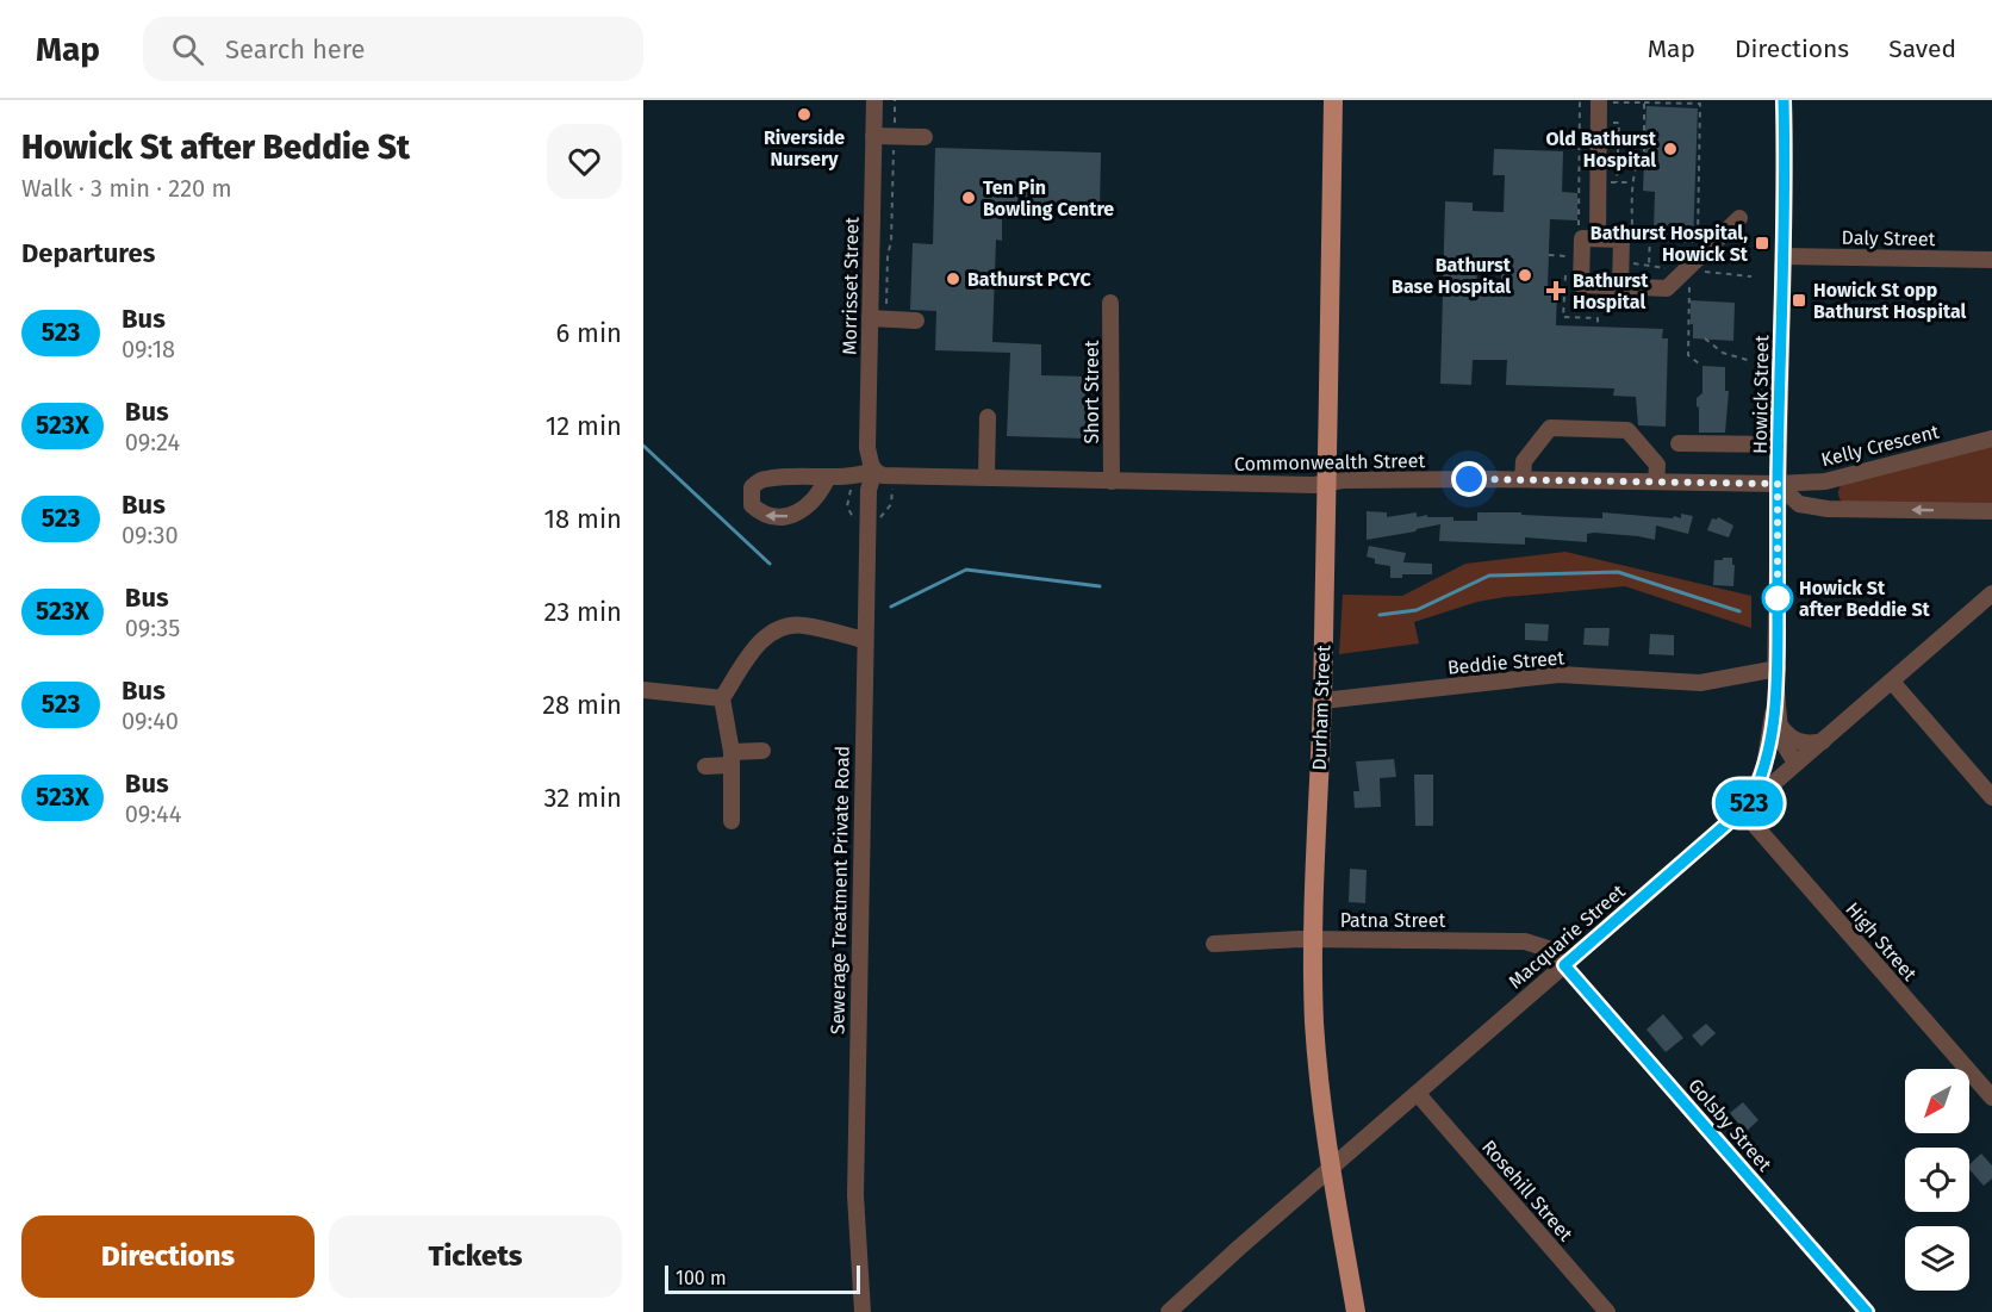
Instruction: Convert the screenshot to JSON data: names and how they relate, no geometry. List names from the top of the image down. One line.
{"streets":{"main road":["Durham Street"],"street":["Daly Street","Morrisset Street","Short Street","Howick Street","Kelly Crescent","Commonwealth Street","Beddie Street","Sewerage Treatment Private Road","Patna Street","Macquarie Street","High Street","Golsby Street","Rosehill Street"]},"crossings":[["Daly Street","Howick Street"],["Morrisset Street","Commonwealth Street"],["Morrisset Street","Sewerage Treatment Private Road"],["Short Street","Commonwealth Street"],["Howick Street","Kelly Crescent"],["Howick Street","Commonwealth Street"],["Howick Street","Beddie Street"],["Howick Street","Macquarie Street"],["Howick Street","High Street"],["Kelly Crescent","Commonwealth Street"],["Commonwealth Street","Durham Street"],["Commonwealth Street","Sewerage Treatment Private Road"],["Beddie Street","Durham Street"],["Durham Street","Patna Street"],["Durham Street","Macquarie Street"],["Patna Street","Macquarie Street"],["Patna Street","Golsby Street"],["Macquarie Street","High Street"],["Macquarie Street","Golsby Street"],["Macquarie Street","Rosehill Street"]],"places":{"other":["Riverside Nursery","Old Bathurst Hospital","Ten Pin Bowling Centre","Bathurst Base Hospital","Bathurst PCYC","Howick St after Beddie St"],"transit":["Bathurst Hospital, Howick St","Howick St opp Bathurst Hospital"],"health":["Bathurst Hospital"]},"lines":["bus line 523"],"scale_bar":"100 m","north":"bottom left","page":{"header":"Map","search":"Search here","nav":["Map","Directions","Saved"],"heading":[["Howick St after Beddie St","Walk · 3 min · 220 m"],"Departures"],"on_map":"523","list":[{"mark":"523","name":"Bus","note":"09:18","value":"6 min"},{"mark":"523X","name":"Bus","note":"09:24","value":"12 min"},{"mark":"523","name":"Bus","note":"09:30","value":"18 min"},{"mark":"523X","name":"Bus","note":"09:35","value":"23 min"},{"mark":"523","name":"Bus","note":"09:40","value":"28 min"},{"mark":"523X","name":"Bus","note":"09:44","value":"32 min"}],"buttons":["Directions","Tickets"],"scale":"100 m"}}
